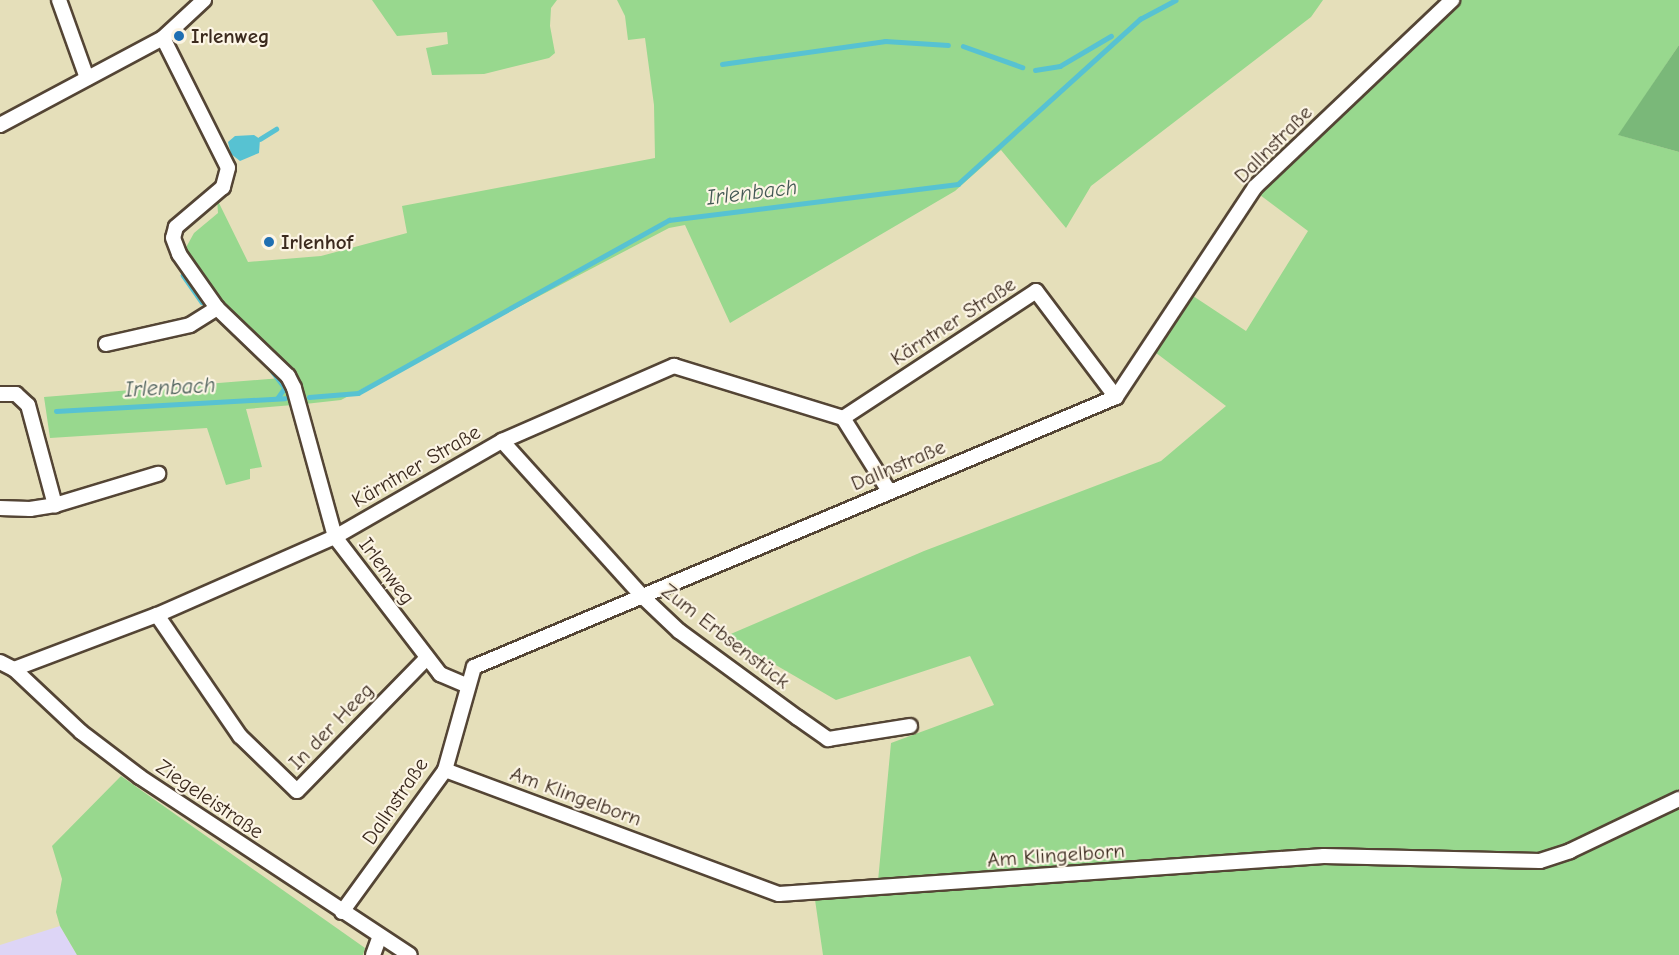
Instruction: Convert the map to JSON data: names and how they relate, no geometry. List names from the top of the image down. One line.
{"streets":{"street":["Dallnstraße","Kärntner Straße","Irlenweg","Zum Erbsenstück","In der Heeg","Am Klingelborn","Ziegeleistraße"]},"crossings":[["Dallnstraße","Kärntner Straße"],["Dallnstraße","Irlenweg"],["Dallnstraße","Zum Erbsenstück"],["Dallnstraße","Am Klingelborn"],["Dallnstraße","Ziegeleistraße"],["Kärntner Straße","Irlenweg"],["Kärntner Straße","Zum Erbsenstück"],["Kärntner Straße","In der Heeg"],["Kärntner Straße","Ziegeleistraße"],["Irlenweg","In der Heeg"]],"water":["Irlenbach"],"places":["Irlenweg","Irlenhof"]}
